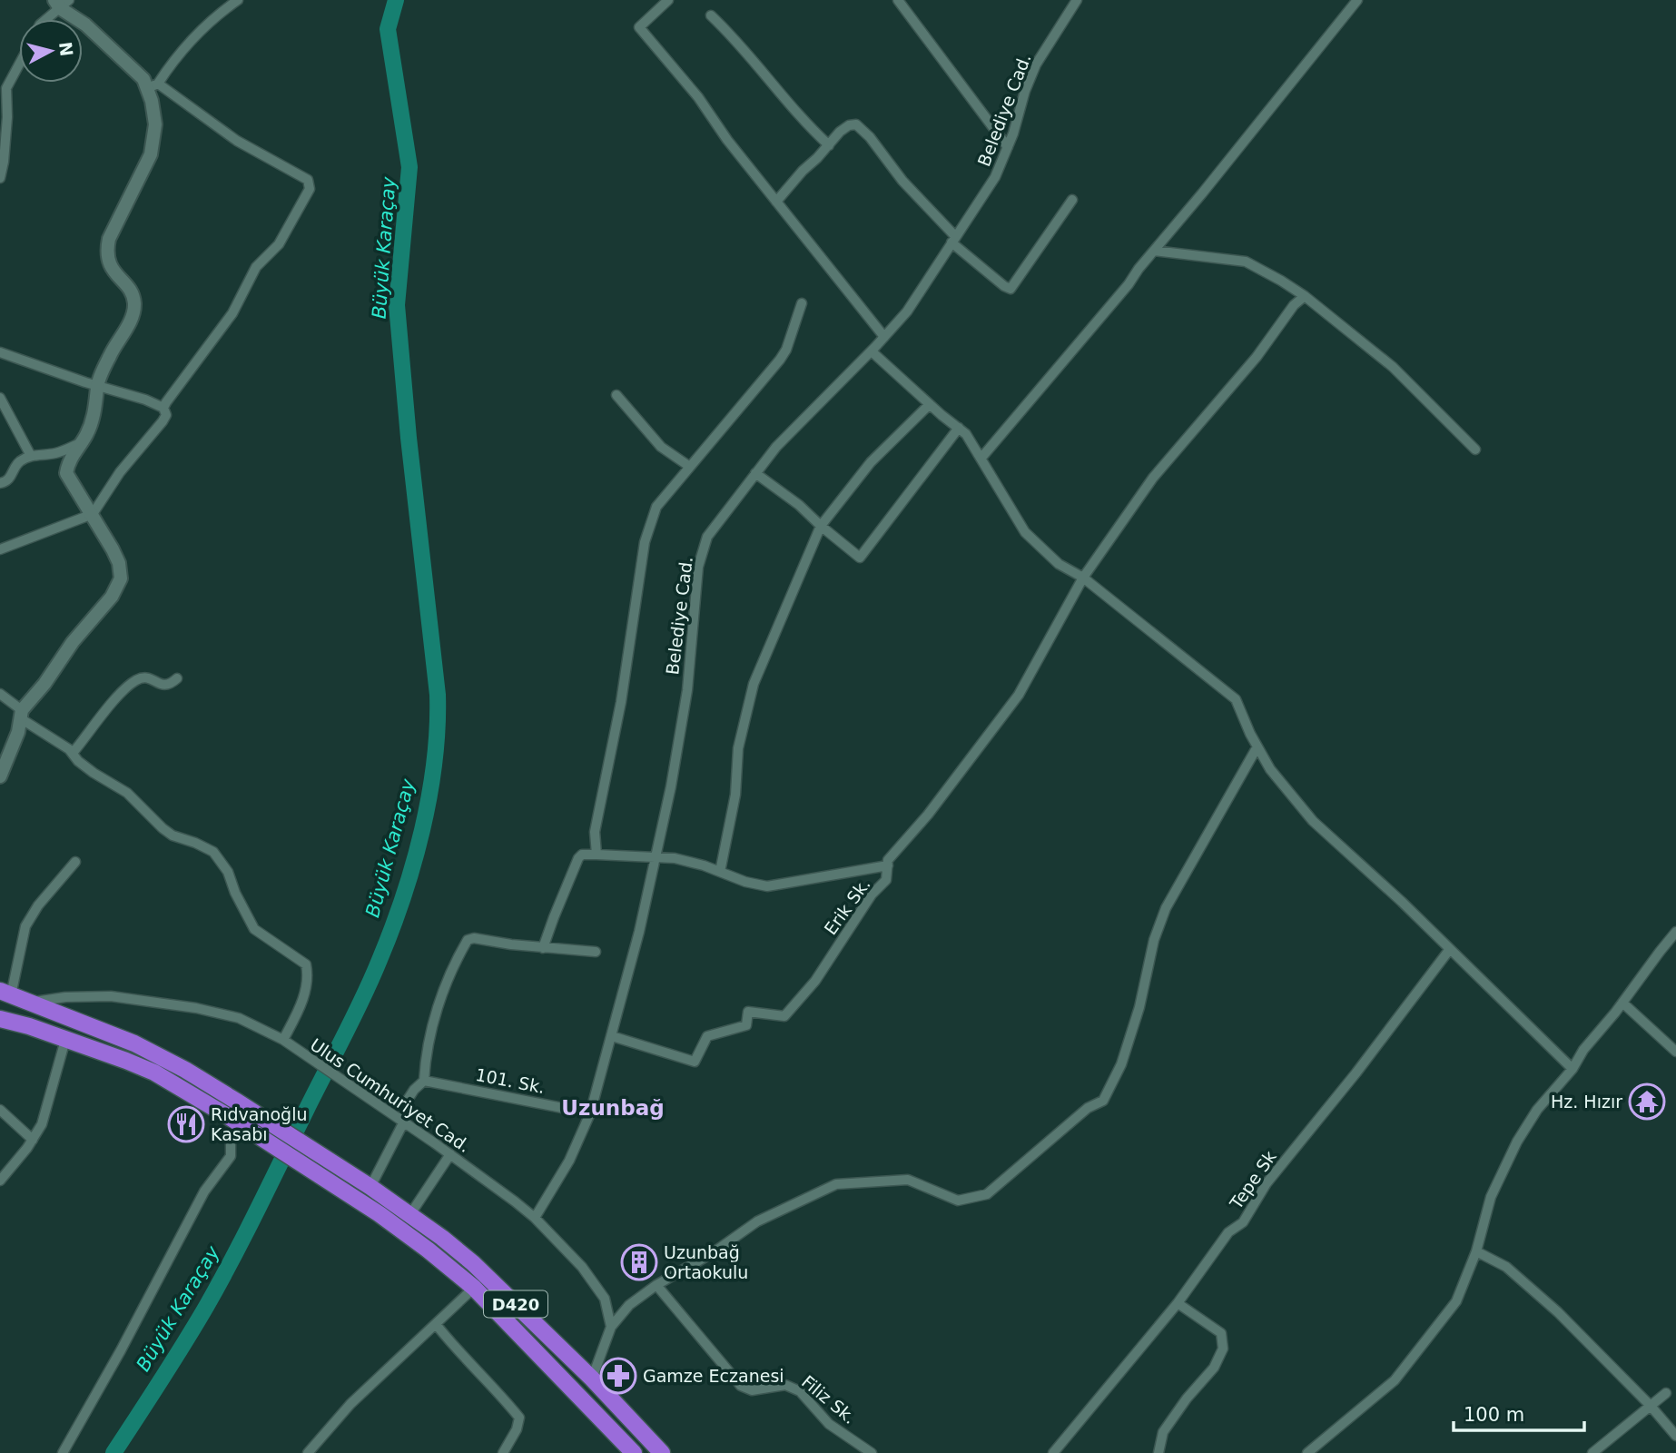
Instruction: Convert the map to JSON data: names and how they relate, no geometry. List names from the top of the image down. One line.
{"streets":{"highway":["D420"],"street":["Belediye Cad.","Erik Sk.","101. Sk.","Ulus Cumhuriyet Cad.","Tepe Sk","Filiz Sk."]},"crossings":[["Belediye Cad.","Erik Sk."],["Belediye Cad.","101. Sk."],["Belediye Cad.","Ulus Cumhuriyet Cad."],["Ulus Cumhuriyet Cad.","D420"]],"districts":["Uzunbağ"],"water":["Büyük Karaçay"],"places":{"temple":["Hz. Hızır"],"restaurant":["Rıdvanoğlu Kasabı"],"building":["Uzunbağ Ortaokulu"],"pharmacy":["Gamze Eczanesi"]},"scale_bar":"100 m","north":"right"}
